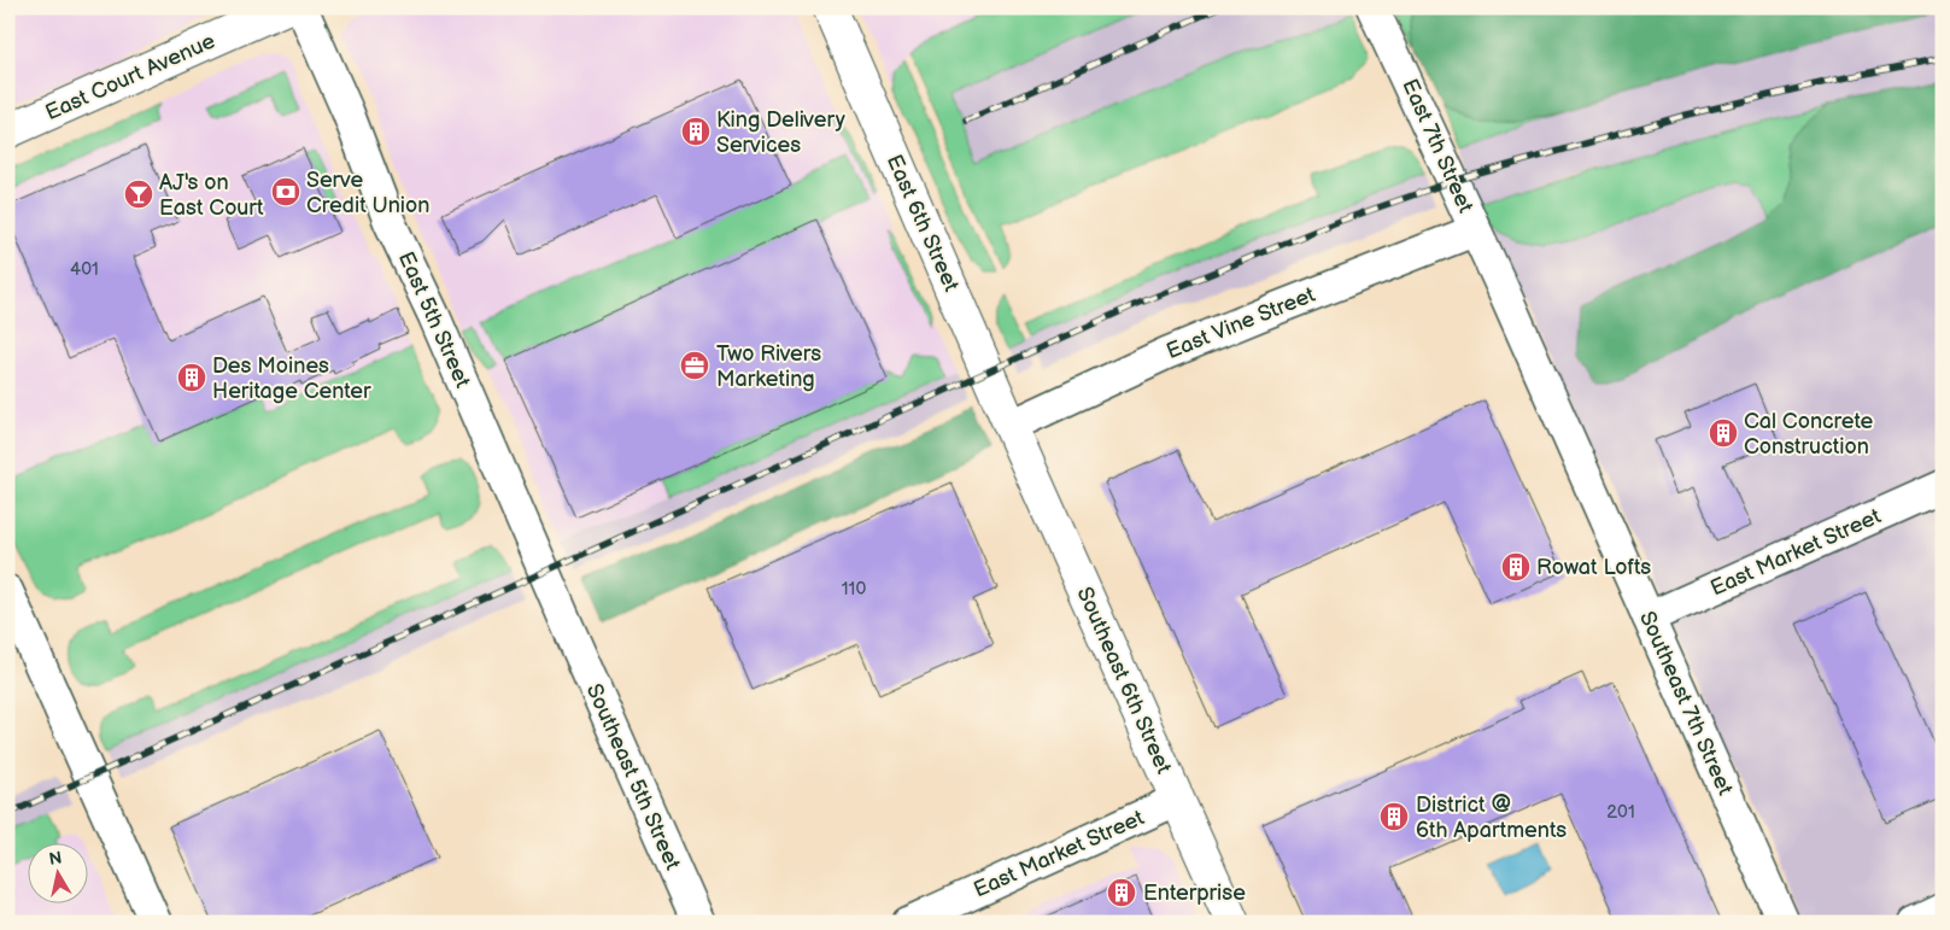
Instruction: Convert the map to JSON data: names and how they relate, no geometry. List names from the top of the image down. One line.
{"streets":{"main road":["East Court Avenue","East 6th Street","Southeast 6th Street"],"street":["East 7th Street","East 5th Street","East Vine Street","East Market Street","Southeast 7th Street","Southeast 5th Street"]},"crossings":[["East 7th Street","East Vine Street"],["East 7th Street","Southeast 7th Street"],["East 6th Street","East Vine Street"],["East 6th Street","Southeast 6th Street"],["East 5th Street","Southeast 5th Street"],["East Vine Street","Southeast 6th Street"],["East Market Street","Southeast 6th Street"],["East Market Street","Southeast 7th Street"]],"places":{"building":["King Delivery Services","Des Moines Heritage Center","Cal Concrete Construction","Rowat Lofts","District @ 6th Apartments","Enterprise"],"bank":["Serve Credit Union"],"bar":["AJ's on East Court"],"office":["Two Rivers Marketing"]},"house_numbers":["401","110","201"],"north":"top"}
